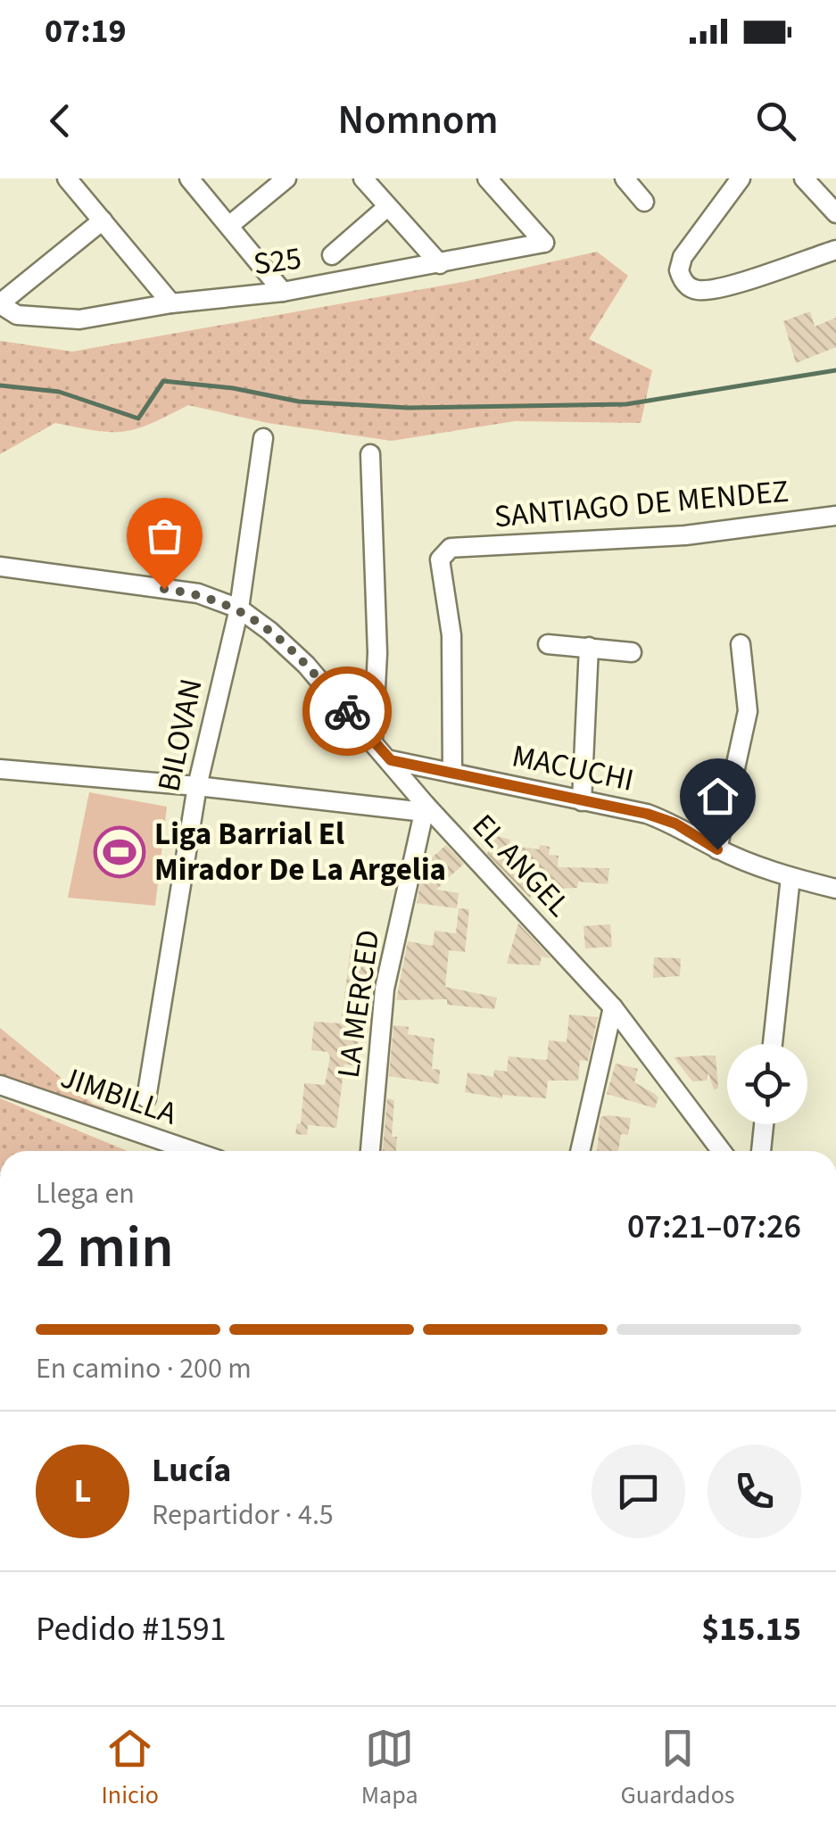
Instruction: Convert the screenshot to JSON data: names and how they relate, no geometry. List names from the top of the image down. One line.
{"streets":{"street":["S25","SANTIAGO DE MENDEZ","BILOVAN","MACUCHI","EL ANGEL","LA MERCED","JIMBILLA"]},"crossings":[["SANTIAGO DE MENDEZ","MACUCHI"],["BILOVAN","EL ANGEL"],["MACUCHI","EL ANGEL"],["EL ANGEL","LA MERCED"]],"places":{"sports":["Liga Barrial El Mirador De La Argelia"]},"page":{"status":"07:19","header":"Nomnom","heading":["2 min","Llega en","07:21–07:26"],"panel":["Lucía","Repartidor · 4.5","Pedido #1591","$15.15"],"bar":"En camino · 200 m","round":"L","tabs":["Inicio","Mapa","Guardados"]}}
